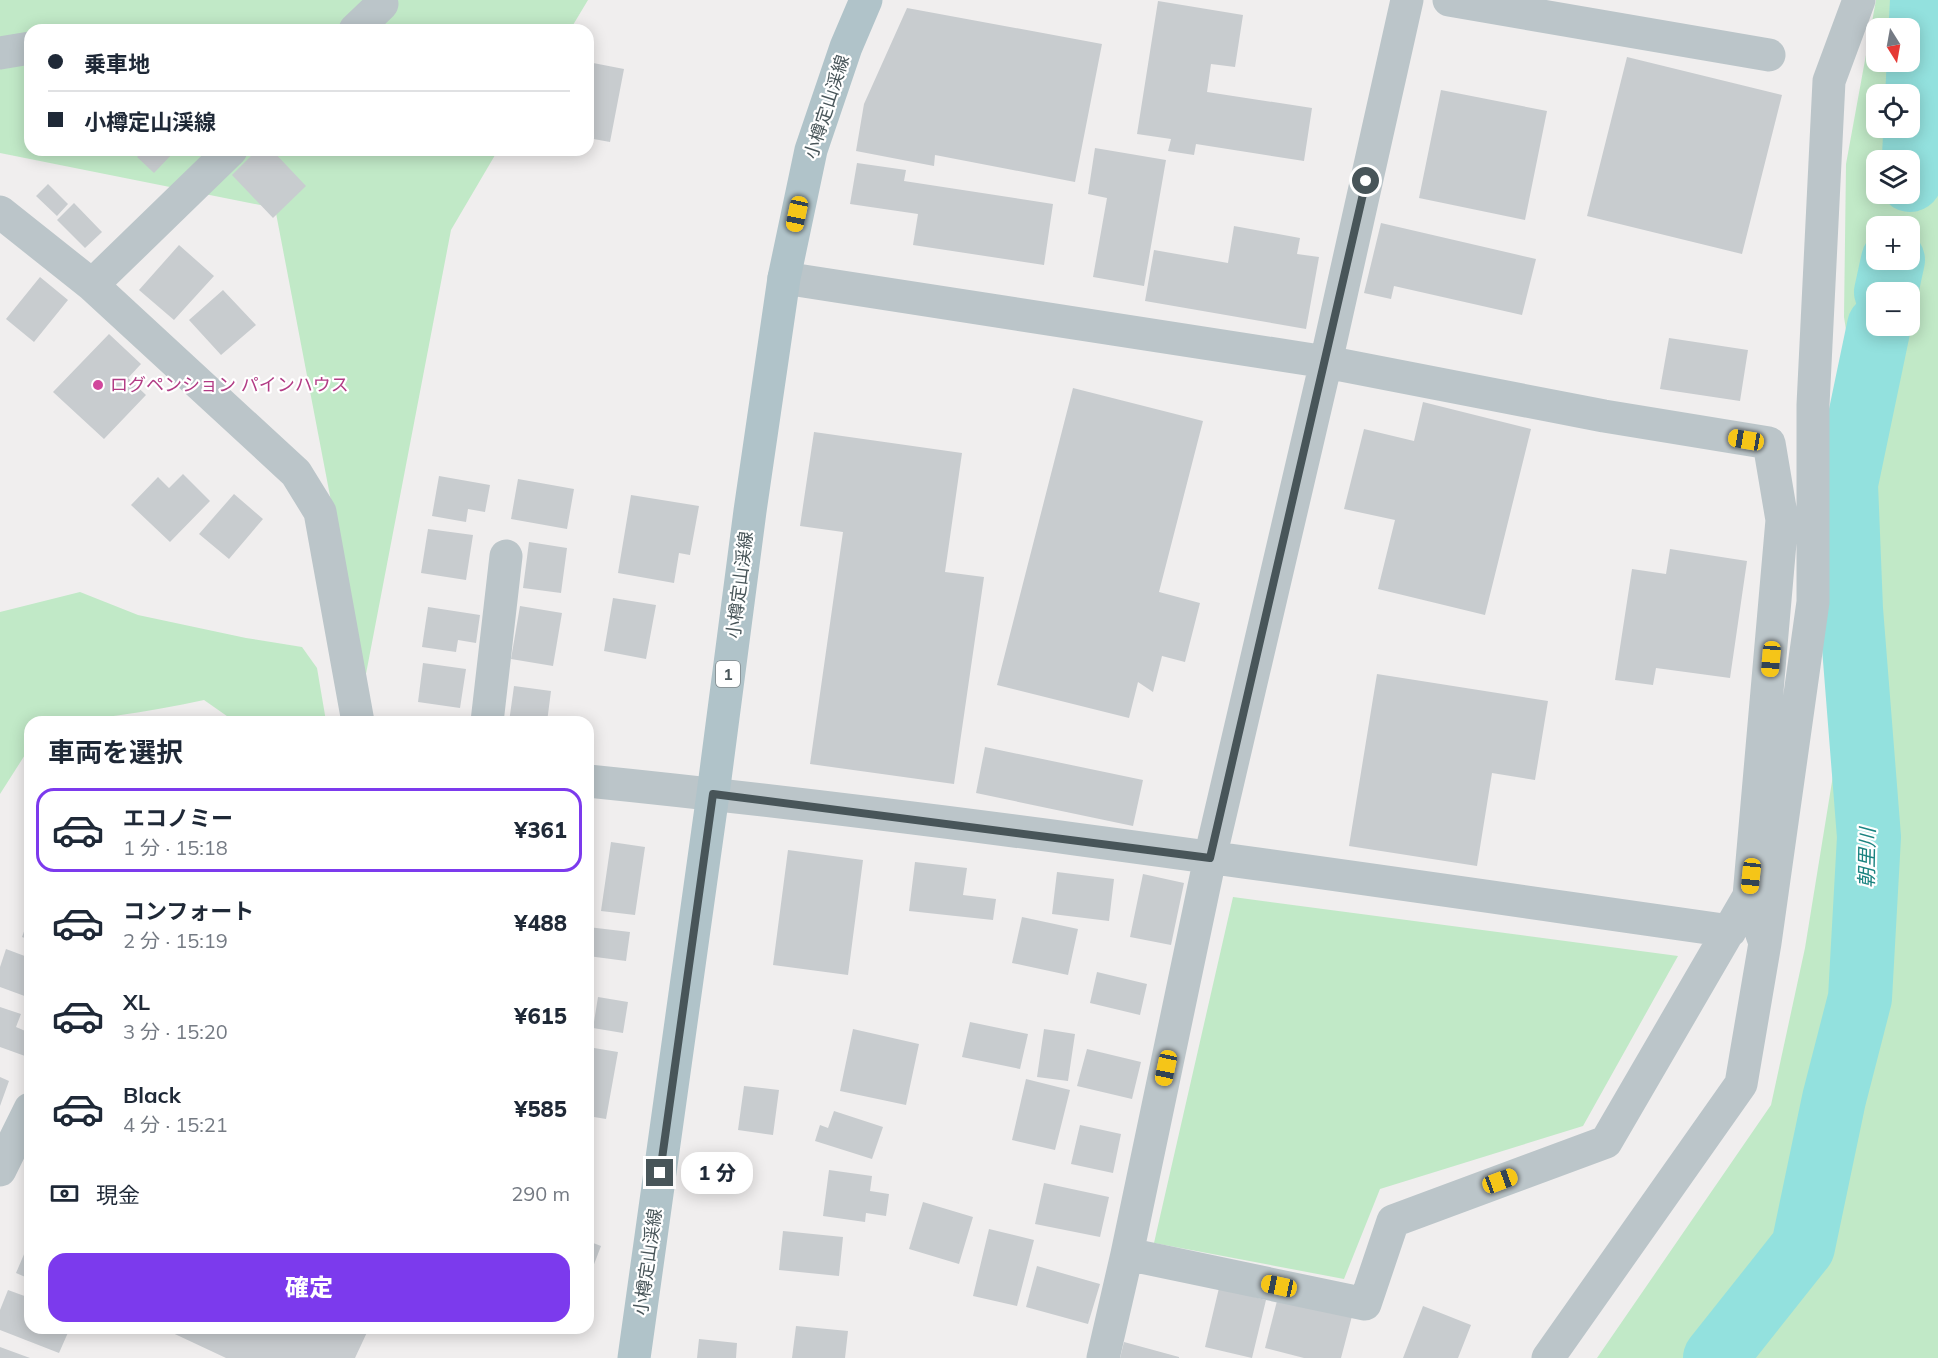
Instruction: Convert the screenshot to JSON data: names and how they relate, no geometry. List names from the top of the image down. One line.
{"streets":{"main road":["小樽定山渓線","1"]},"water":["朝里川"],"places":["ログペンション パインハウス"],"north":"bottom","page":{"map_buttons":["+","−"],"banner":["乗車地","小樽定山渓線"],"heading":"車両を選択","list":[{"name":"エコノミー","note":"1 分 · 15:18","value":"¥361"},{"name":"コンフォート","note":"2 分 · 15:19","value":"¥488"},{"name":"XL","note":"3 分 · 15:20","value":"¥615"},{"name":"Black","note":"4 分 · 15:21","value":"¥585"}],"bubble":"1 分","pay":["現金","290 m"],"buttons":"確定"}}
